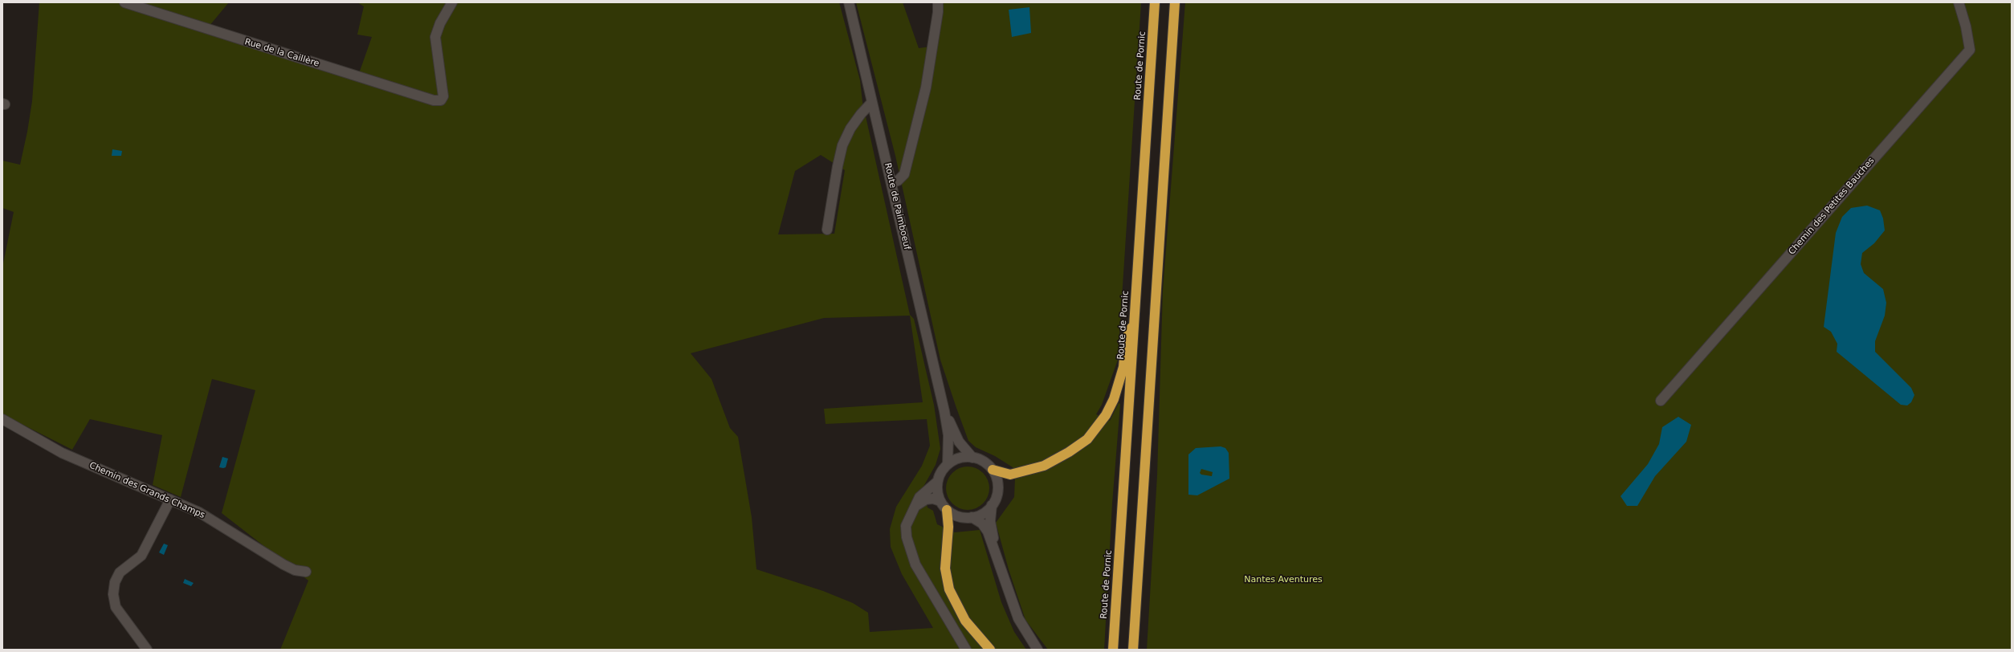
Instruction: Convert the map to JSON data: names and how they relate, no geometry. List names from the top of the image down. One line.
{"streets":{"highway":["Route de Pornic"],"street":["Rue de la Caillère","Route de Paimboeuf","Chemin des Petites Bauches","Chemin des Grands Champs"]},"parks":["Nantes Aventures"]}
